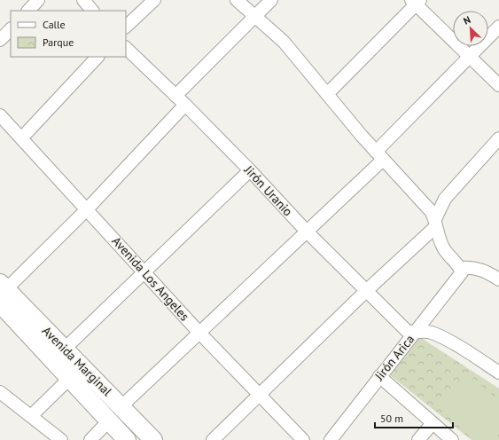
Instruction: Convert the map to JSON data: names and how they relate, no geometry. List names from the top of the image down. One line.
{"streets":{"main road":["Avenida Marginal"],"street":["Jirón Uranio","Avenida Los Angeles","Jirón Arica"]},"crossings":[["Jirón Uranio","Jirón Arica"]],"legend":["Calle","Parque"],"scale_bar":"50 m","north":"top left"}
